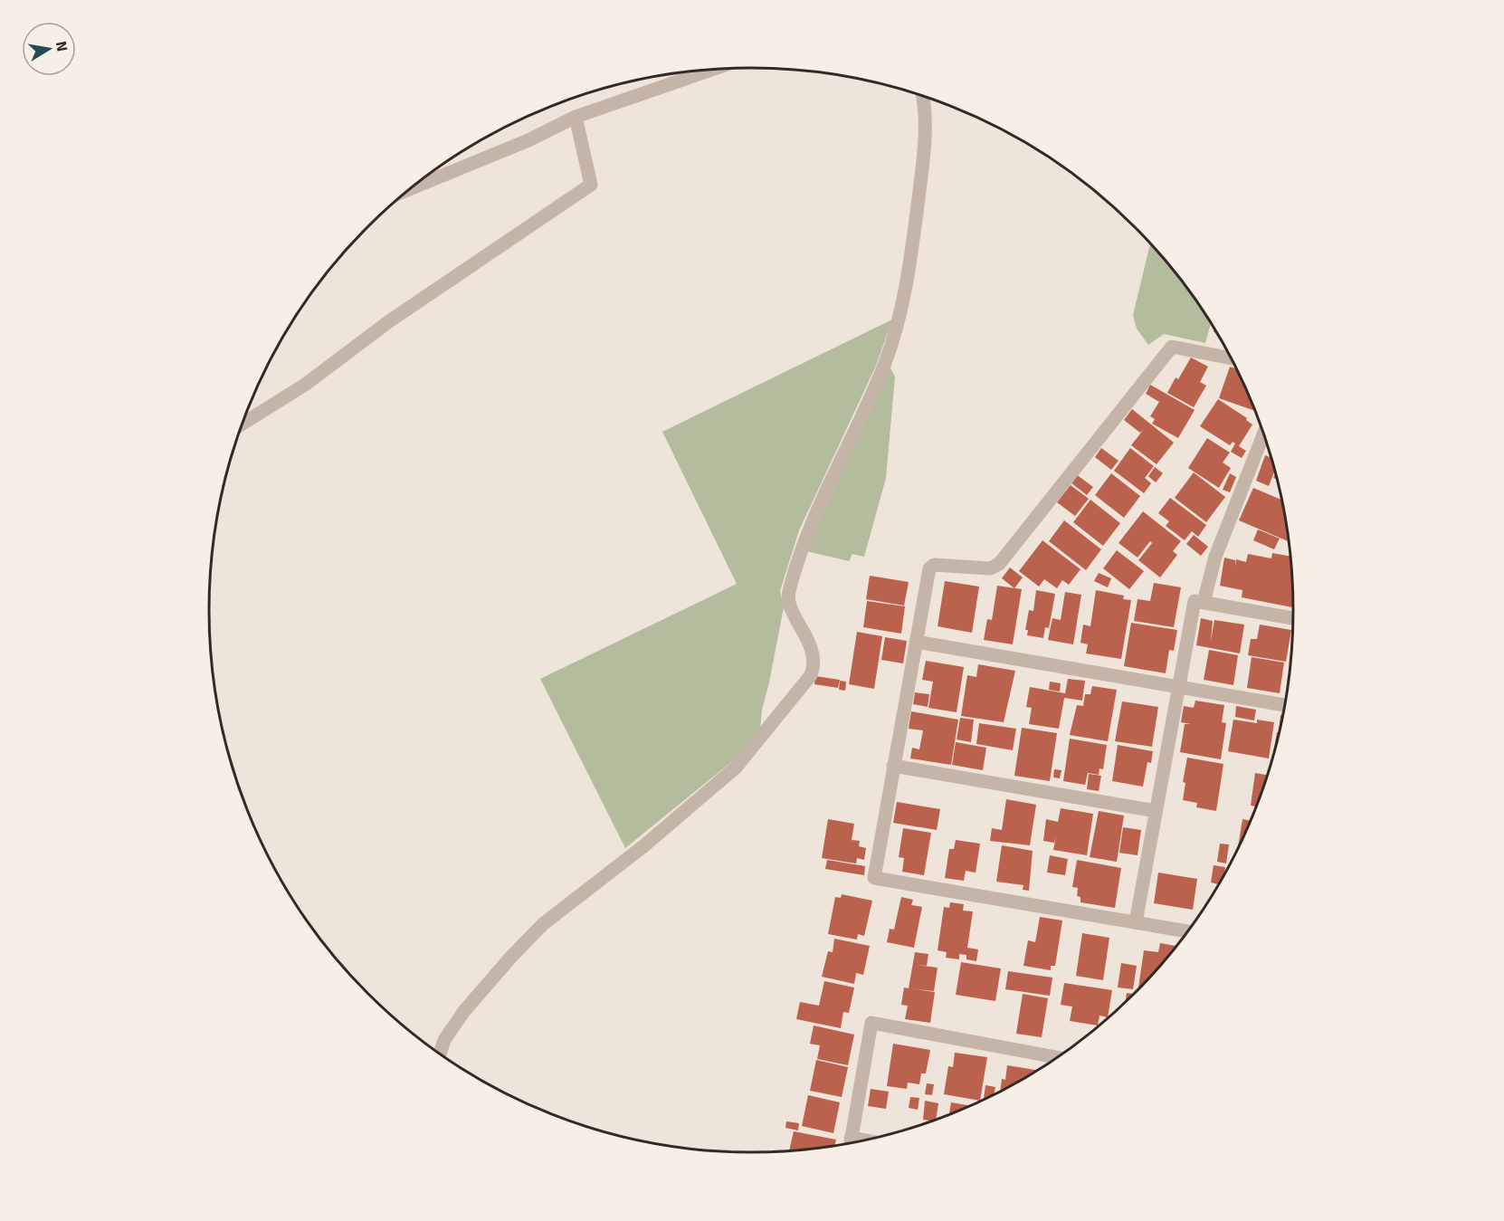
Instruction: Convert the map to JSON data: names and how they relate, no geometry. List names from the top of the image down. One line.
{"north":"right"}
